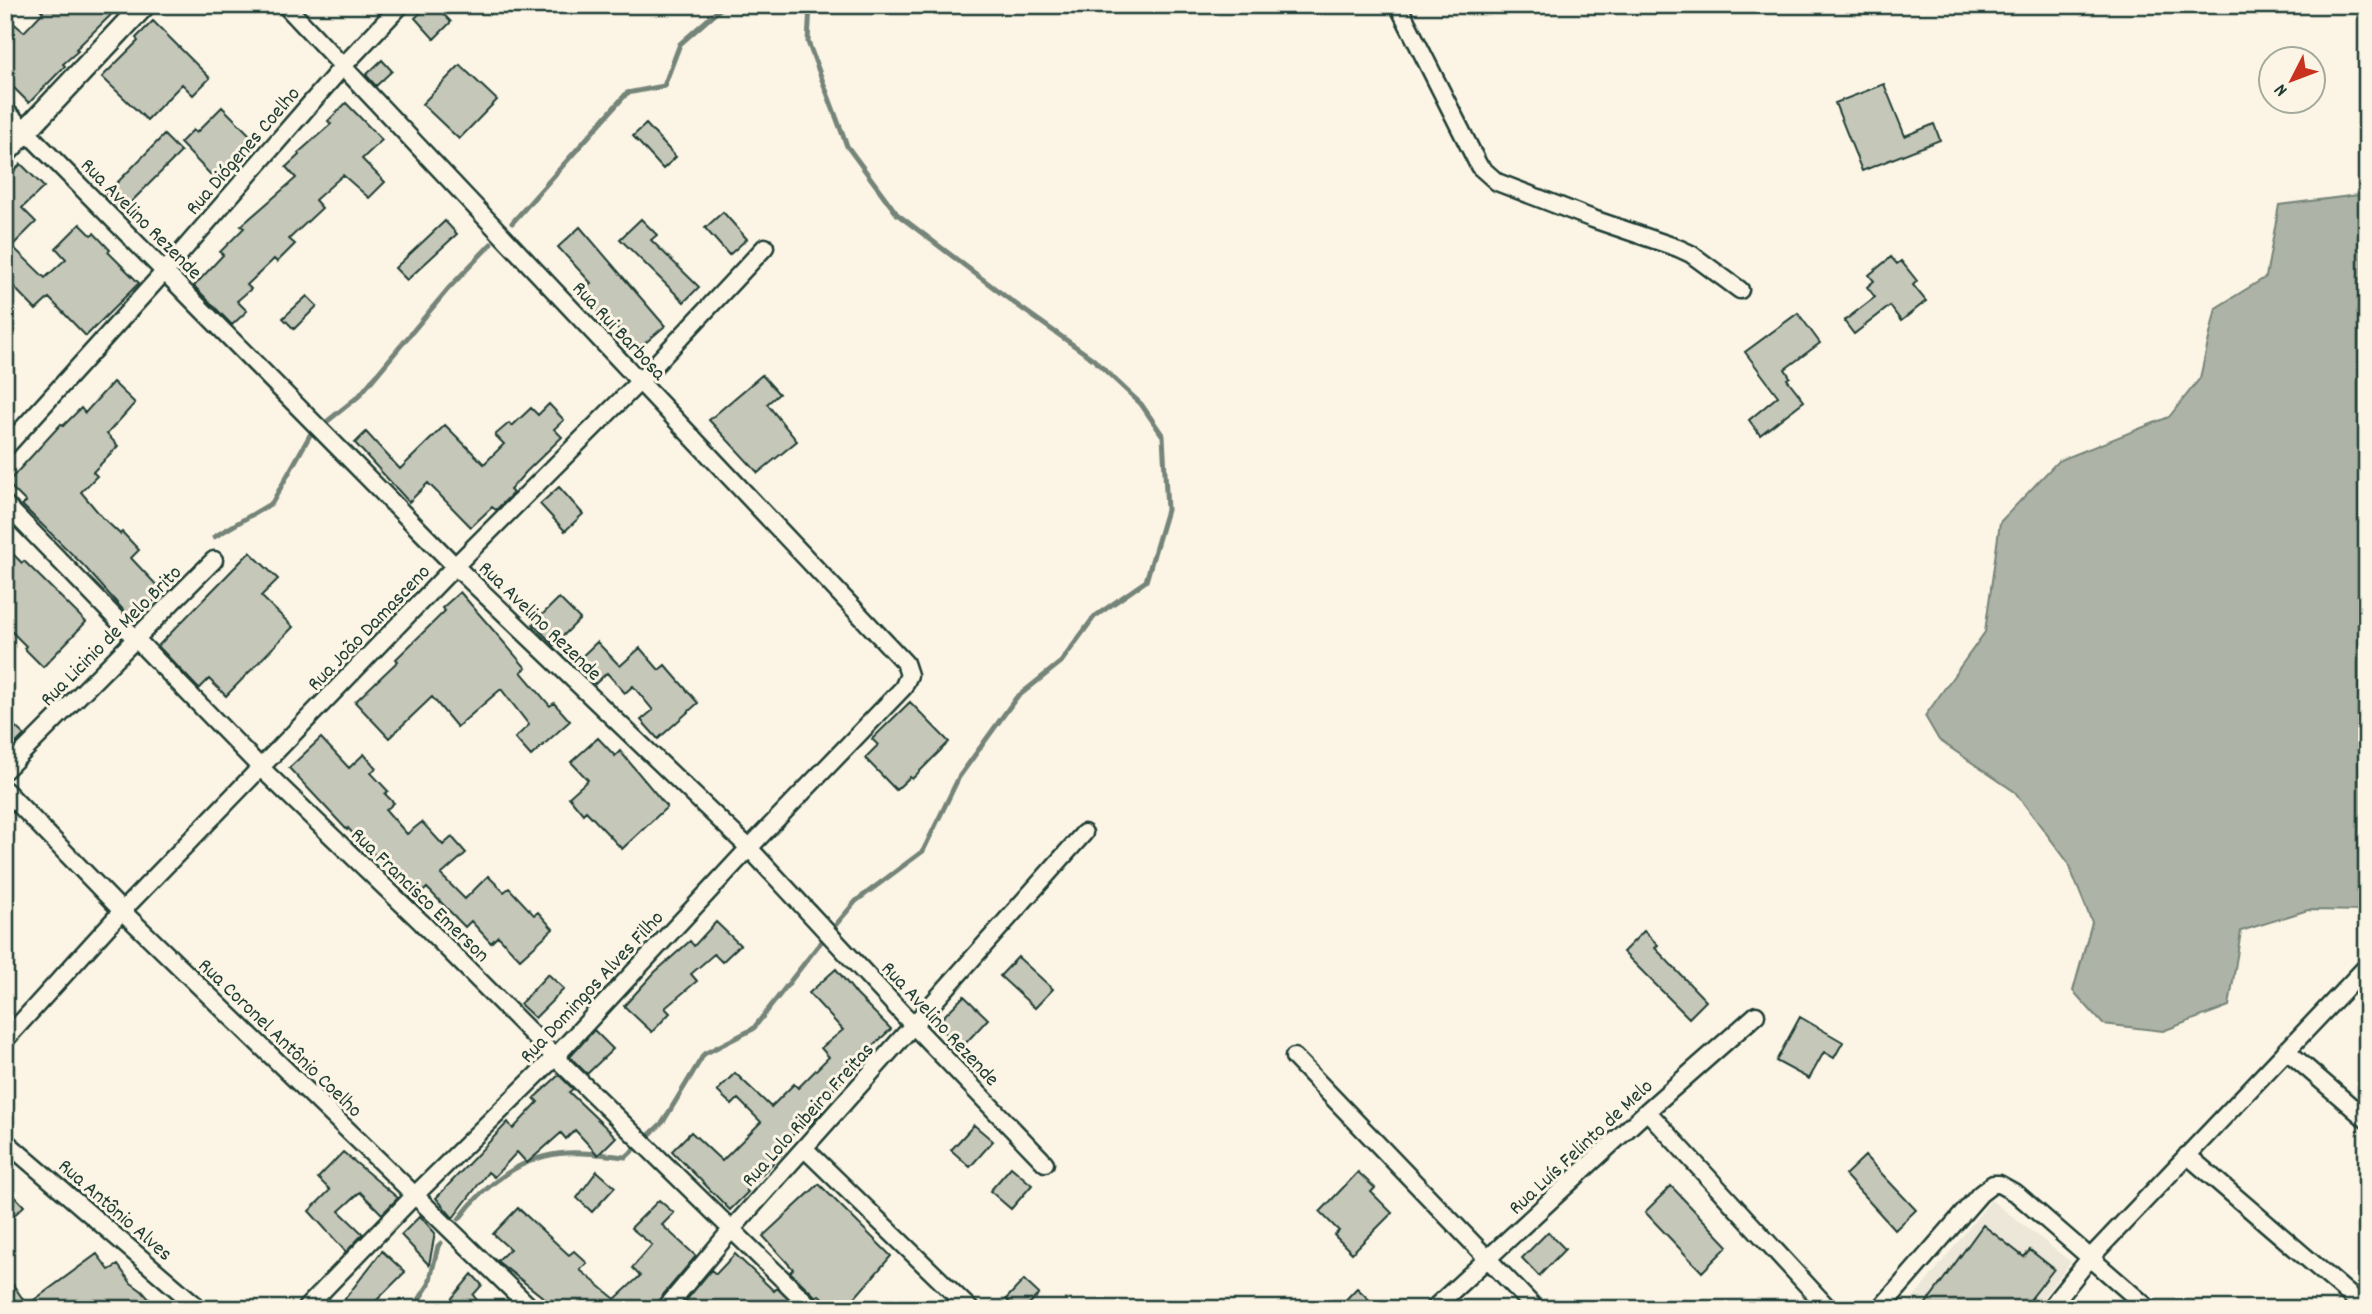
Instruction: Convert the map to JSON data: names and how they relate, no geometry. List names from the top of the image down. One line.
{"streets":{"street":["Rua Diógenes Coelho","Rua Avelino Rezende","Rua Rui Barbosa","Rua João Damasceno","Rua Licinio de Melo Brito","Rua Francisco Emerson","Rua Domingos Alves Filho","Rua Coronel Antônio Coelho","Rua Lolo Ribeiro Freitas","Rua Luís Felinto de Melo","Rua Antônio Alves"]},"crossings":[["Rua Diógenes Coelho","Rua Avelino Rezende"],["Rua Diógenes Coelho","Rua Rui Barbosa"],["Rua Avelino Rezende","Rua João Damasceno"],["Rua Avelino Rezende","Rua Domingos Alves Filho"],["Rua Avelino Rezende","Rua Lolo Ribeiro Freitas"],["Rua Rui Barbosa","Rua João Damasceno"],["Rua Rui Barbosa","Rua Domingos Alves Filho"],["Rua João Damasceno","Rua Francisco Emerson"],["Rua João Damasceno","Rua Coronel Antônio Coelho"],["Rua Licinio de Melo Brito","Rua Francisco Emerson"],["Rua Francisco Emerson","Rua Domingos Alves Filho"],["Rua Francisco Emerson","Rua Lolo Ribeiro Freitas"],["Rua Domingos Alves Filho","Rua Coronel Antônio Coelho"]],"north":"bottom left"}
